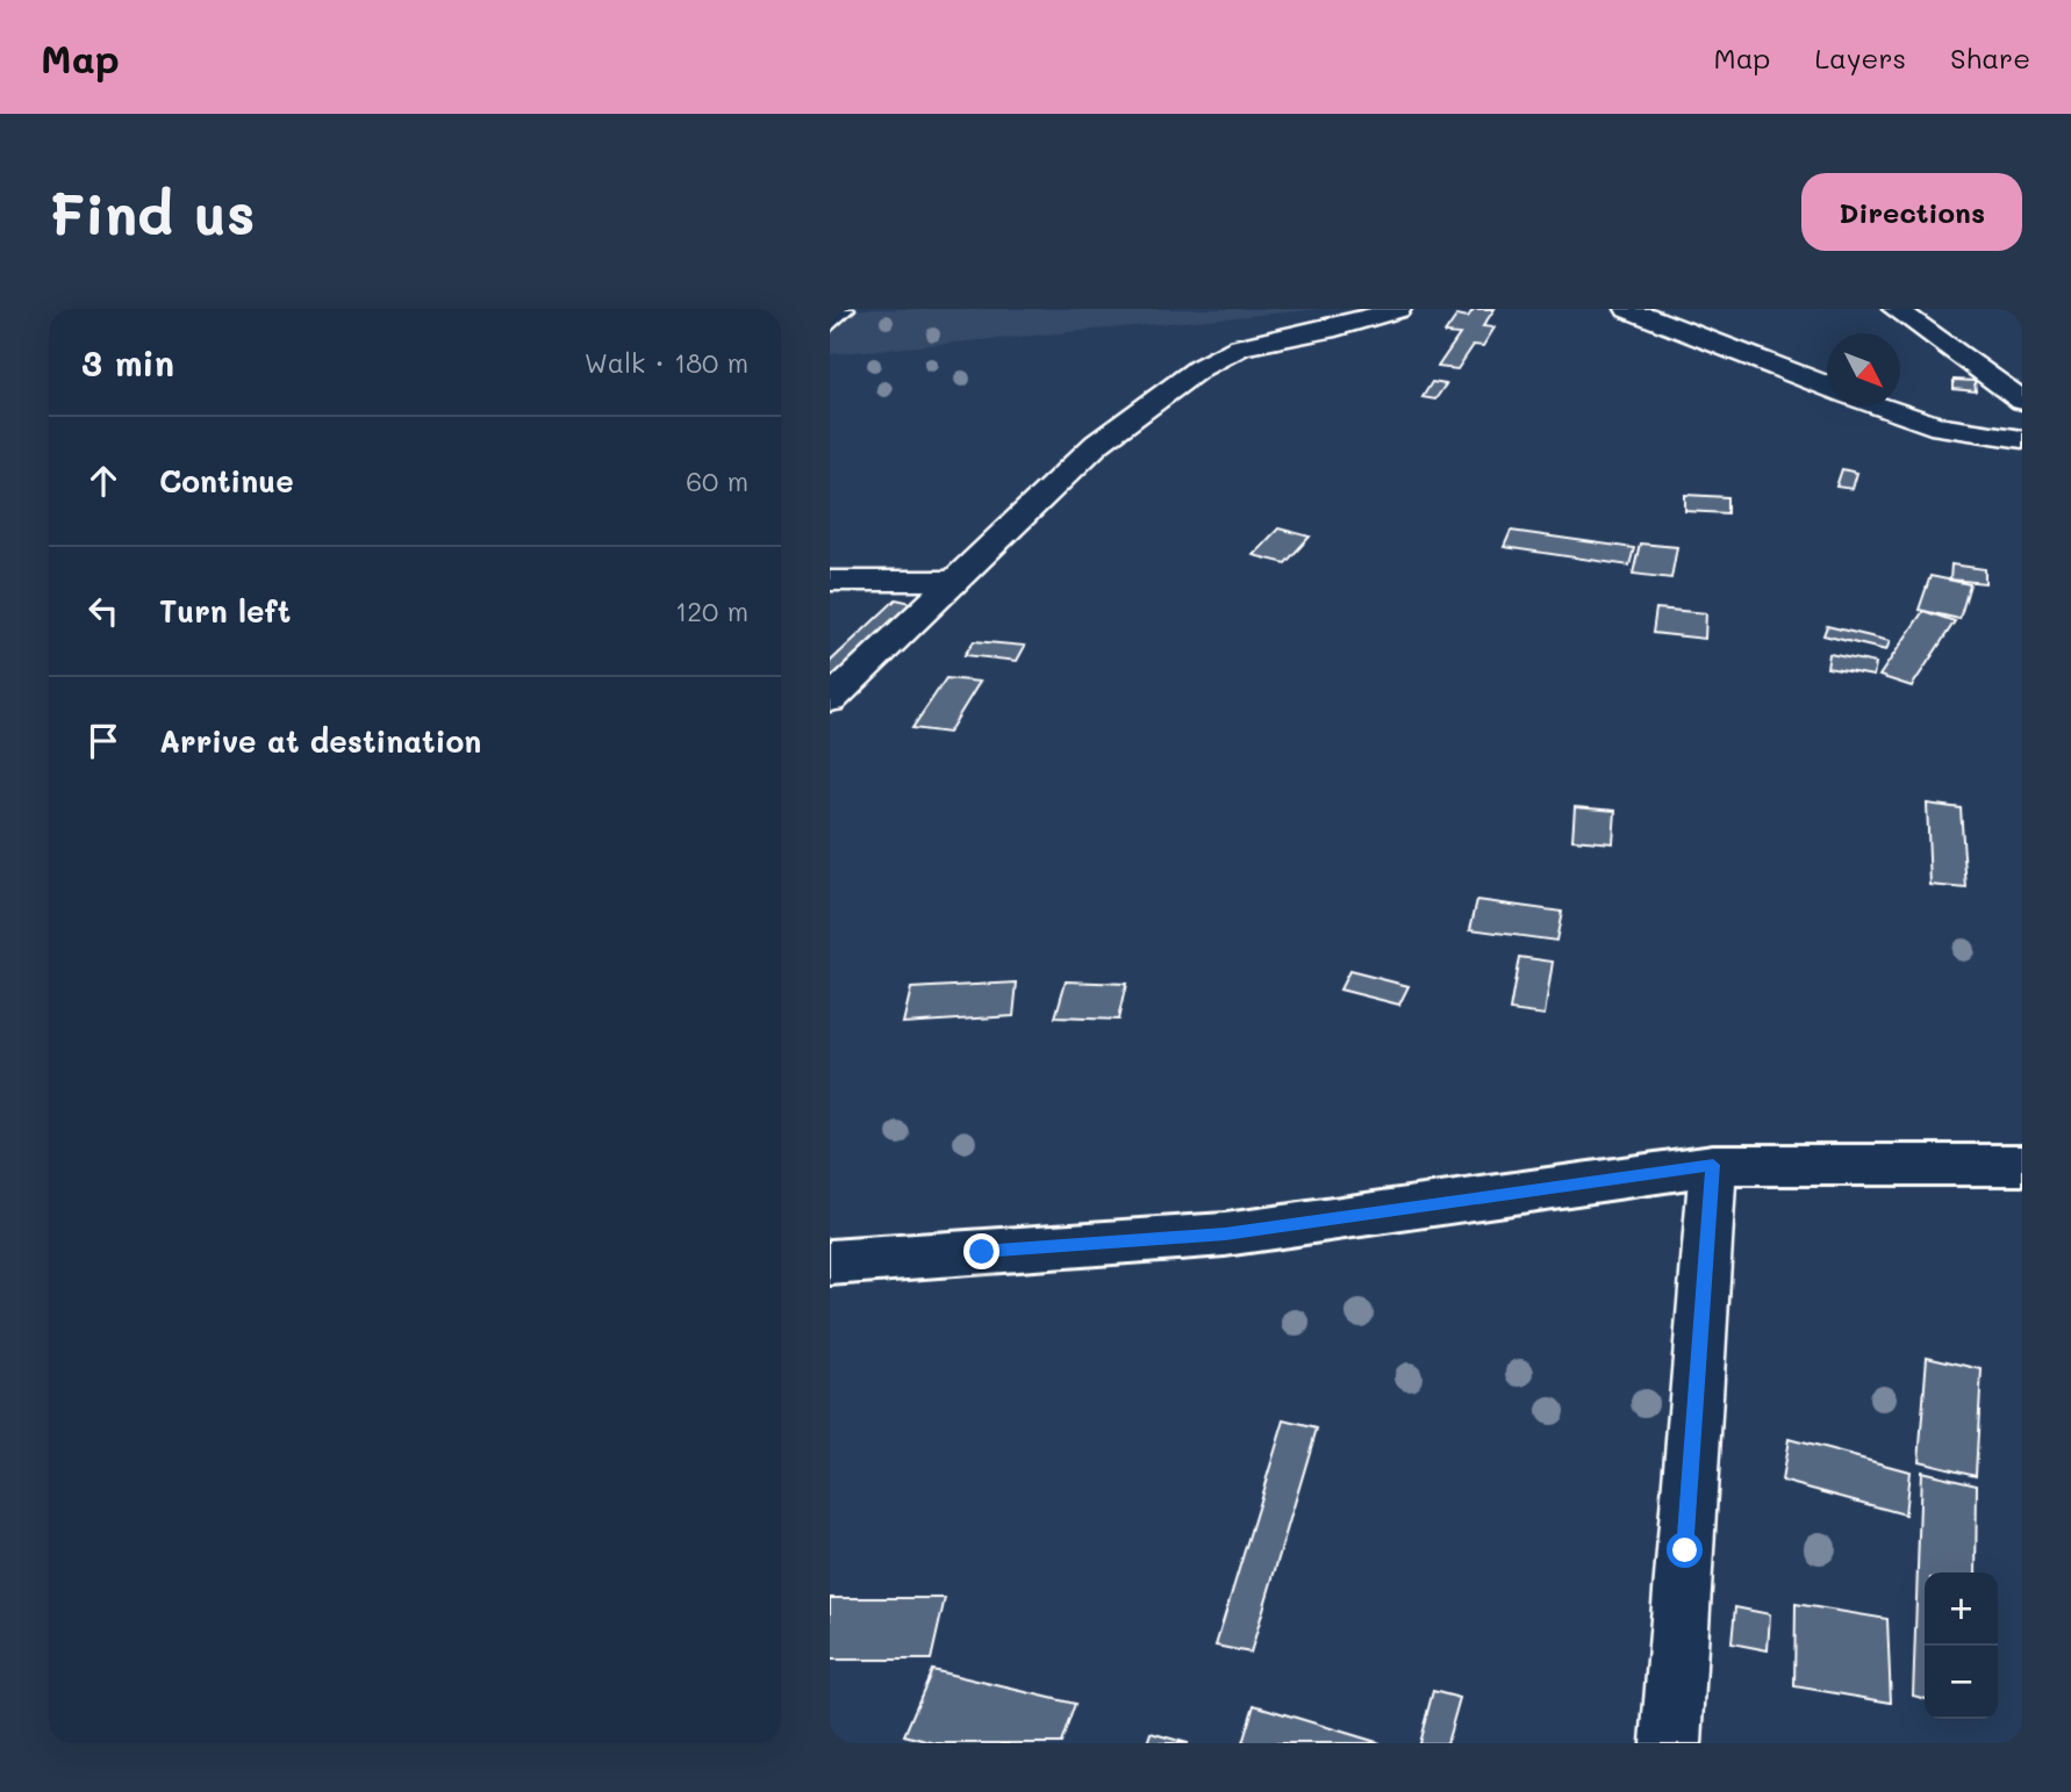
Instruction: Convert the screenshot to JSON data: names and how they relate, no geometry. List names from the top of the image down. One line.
{"north":"bottom right","page":{"header":"Map","nav":["Map","Layers","Share"],"buttons":"Directions","title":"Find us","heading":["3 min","Walk · 180 m"],"list":[["Continue","60 m"],["Turn left","120 m"],"Arrive at destination"],"map_buttons":["+","−"]}}
